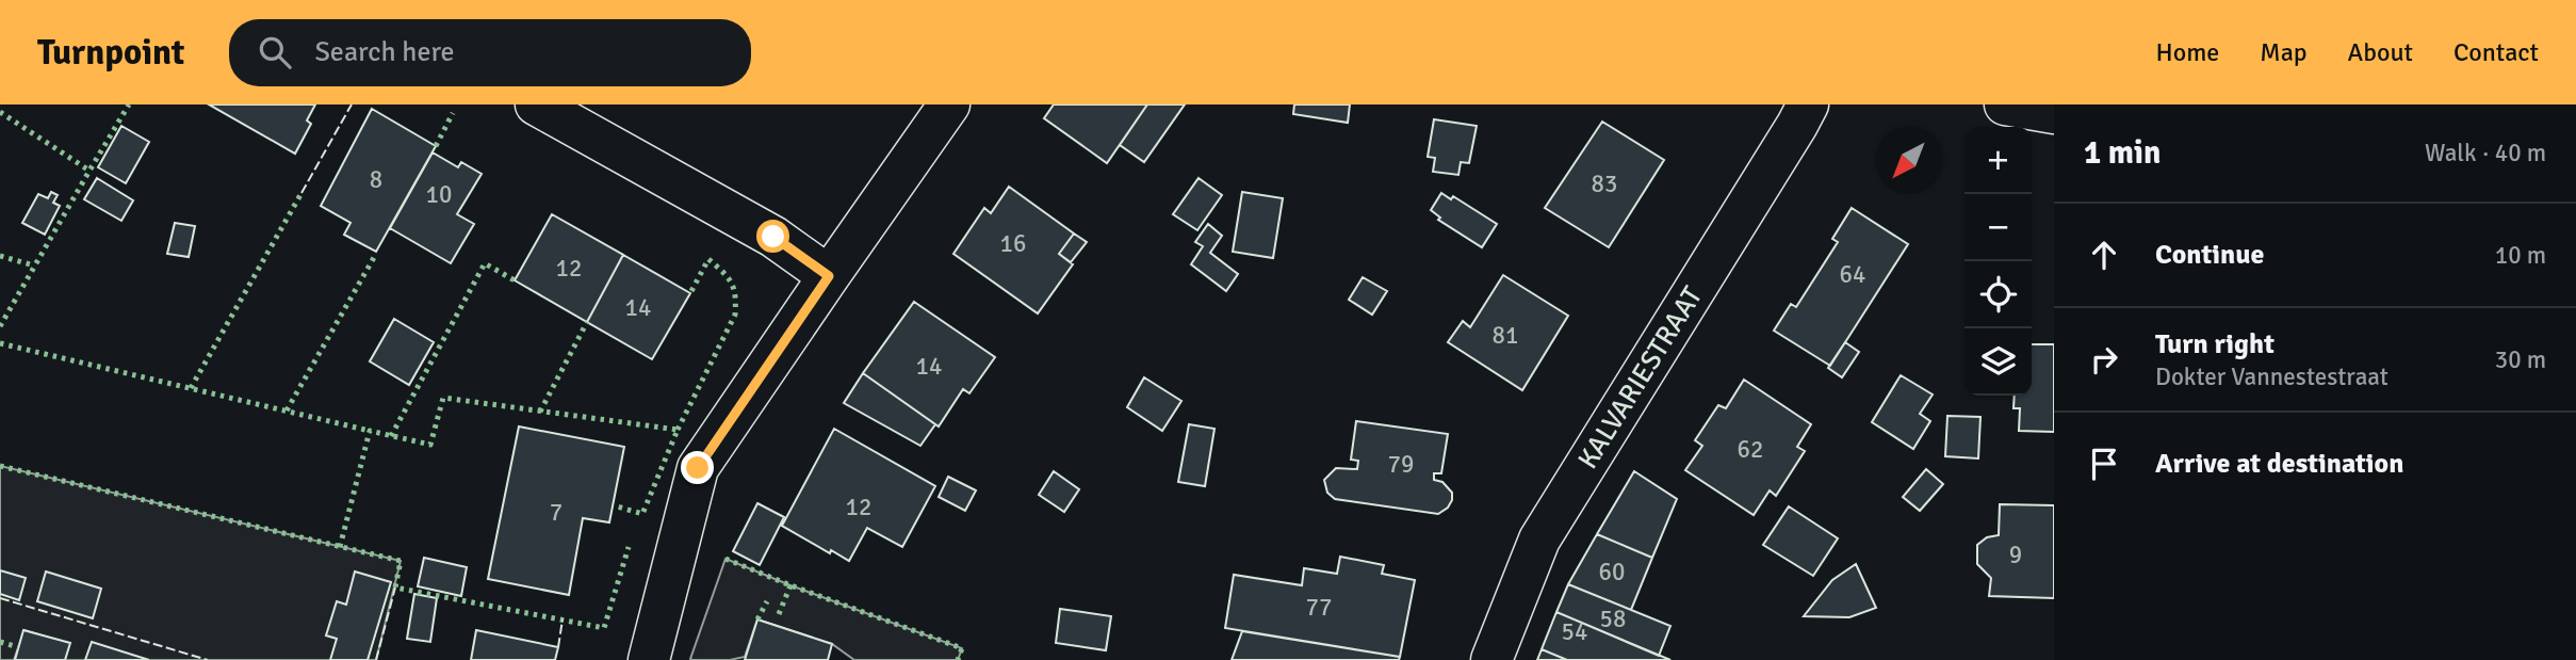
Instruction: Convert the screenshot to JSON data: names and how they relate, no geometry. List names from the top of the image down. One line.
{"streets":{"street":["KALVARIESTRAAT"]},"house_numbers":["8","83","10","16","12","64","14","81","14","62","79","12","7","9","60","77","58","54"],"north":"bottom left","page":{"header":"Turnpoint","search":"Search here","nav":["Home","Map","About","Contact"],"heading":["1 min","Walk · 40 m"],"map_buttons":["+","−"],"list":[["Continue","10 m"],["Turn right","Dokter Vannestestraat","30 m"],"Arrive at destination"]}}
